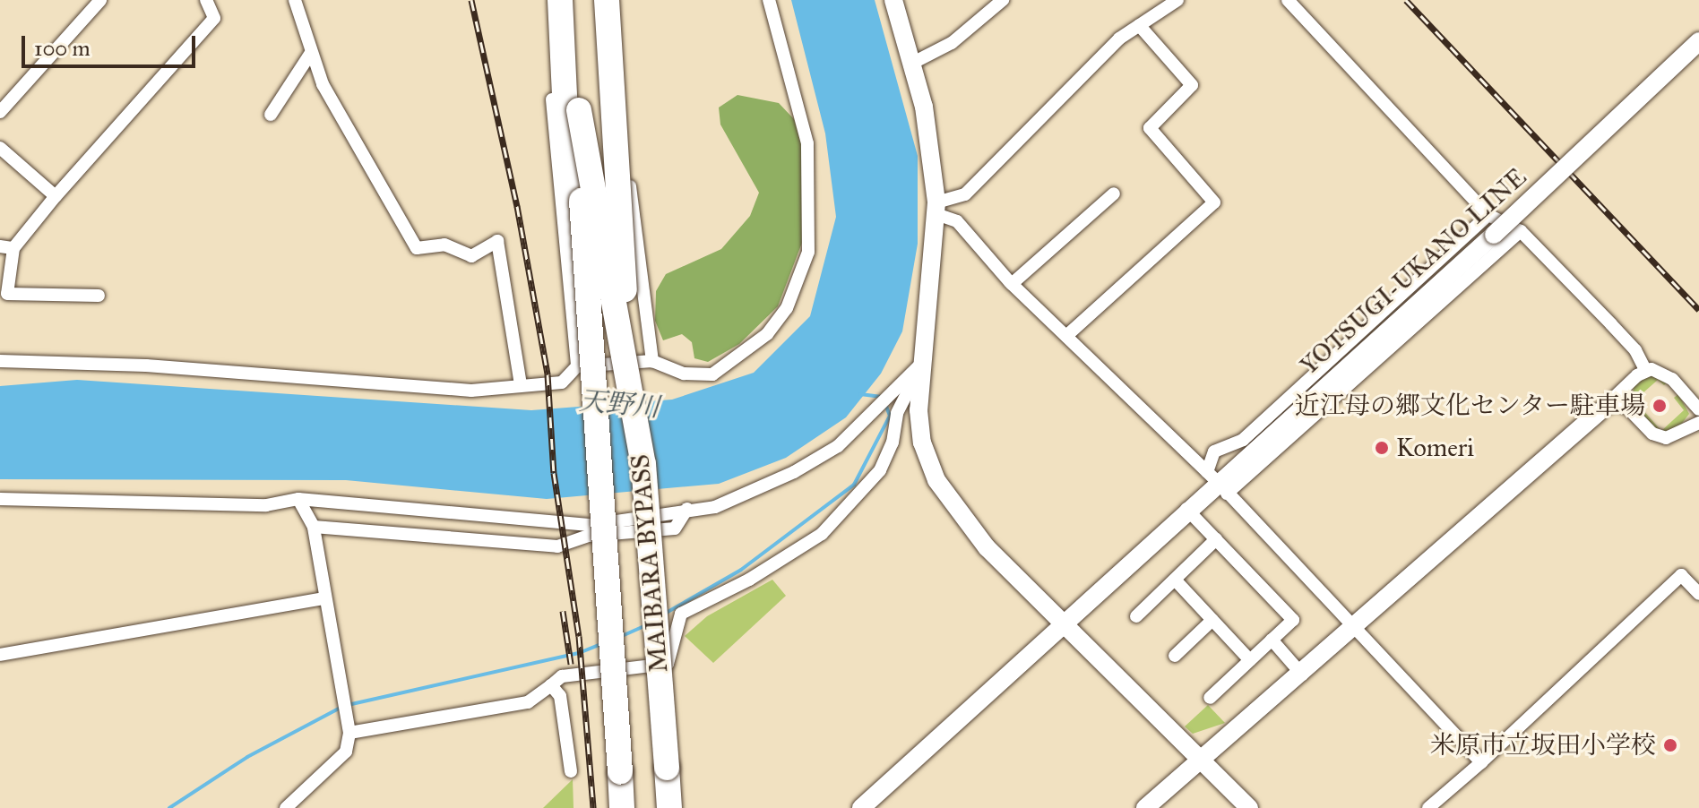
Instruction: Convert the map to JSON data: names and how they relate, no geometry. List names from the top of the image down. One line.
{"streets":{"highway":["MAIBARA BYPASS"],"main road":["YOTSUGI-UKANO LINE"]},"water":["天野川"],"places":["近江母の郷文化センター駐車場","Komeri","米原市立坂田小学校"],"scale_bar":"100 m"}
